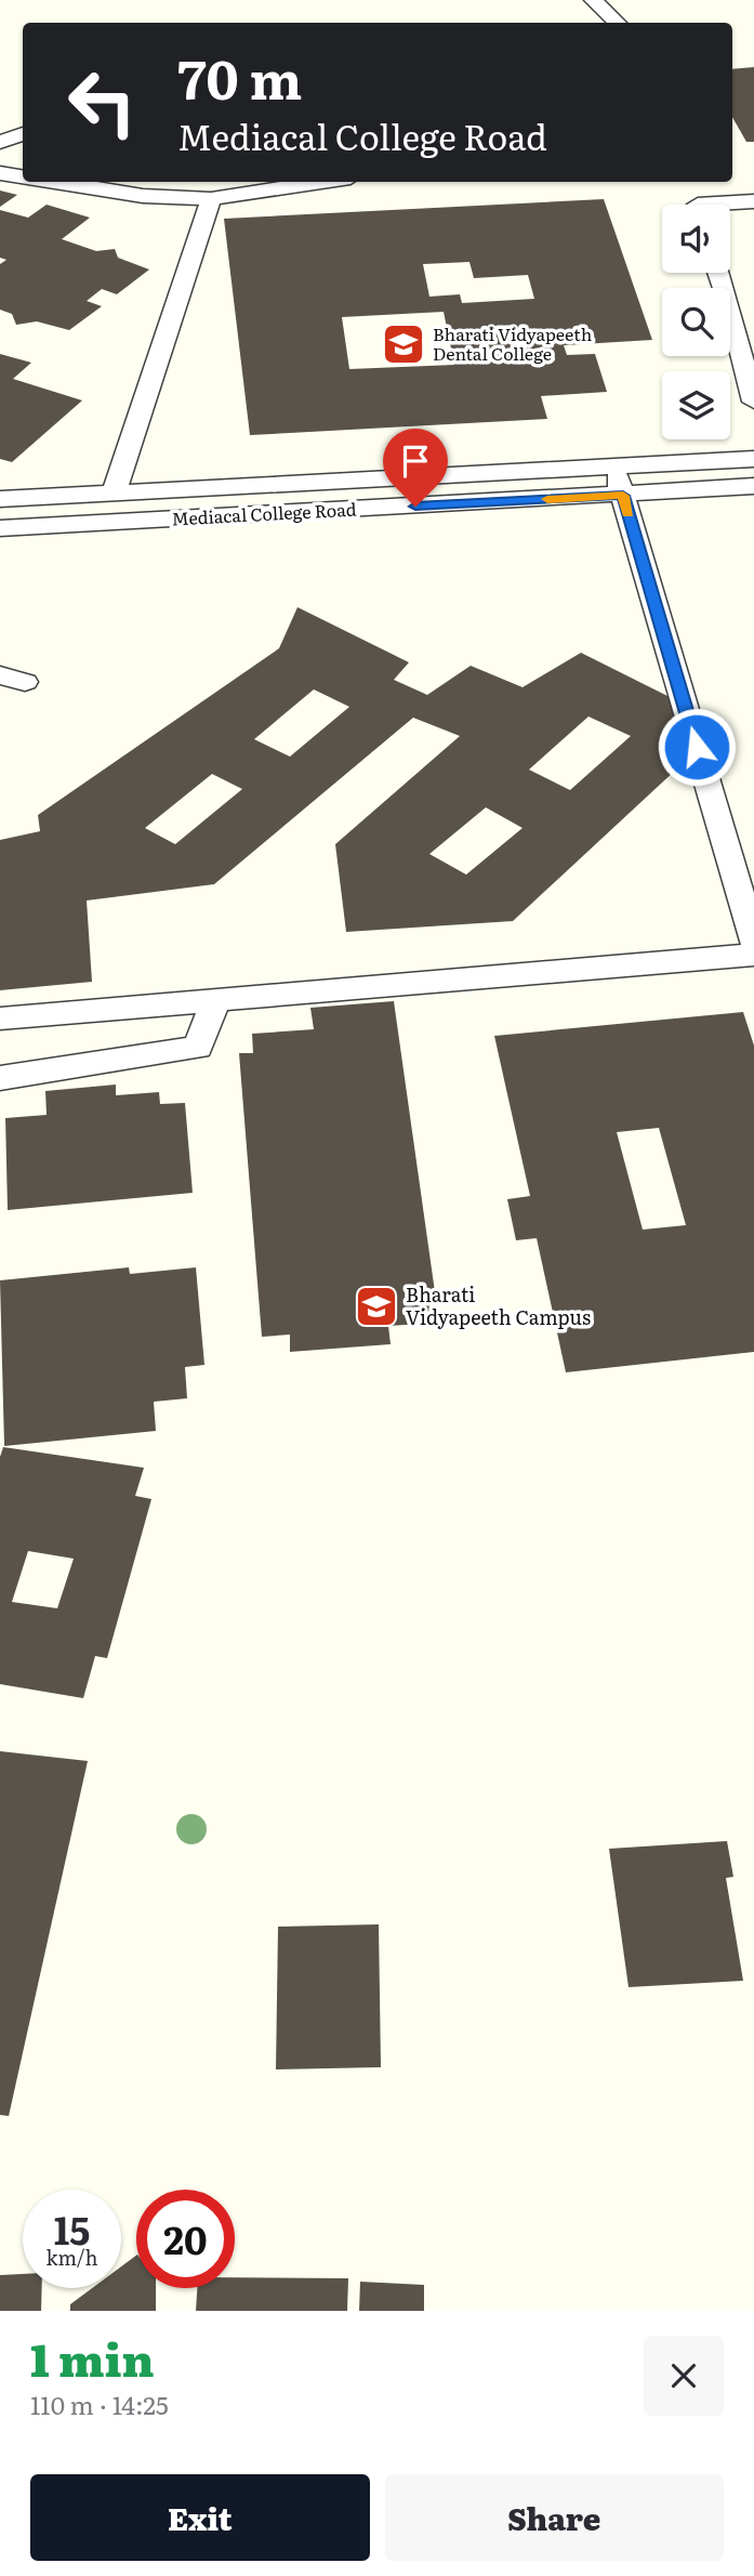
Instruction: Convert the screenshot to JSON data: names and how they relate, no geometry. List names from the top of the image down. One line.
{"streets":{"lane":["Mediacal College Road"]},"places":{"school or university":["Bharati Vidyapeeth Dental College","Bharati Vidyapeeth Campus"]},"page":{"turn":["70 m","Mediacal College Road"],"speed":"15 km/h","limit":"20","heading":["1 min","110 m · 14:25"],"buttons":["Exit","Share"]}}
